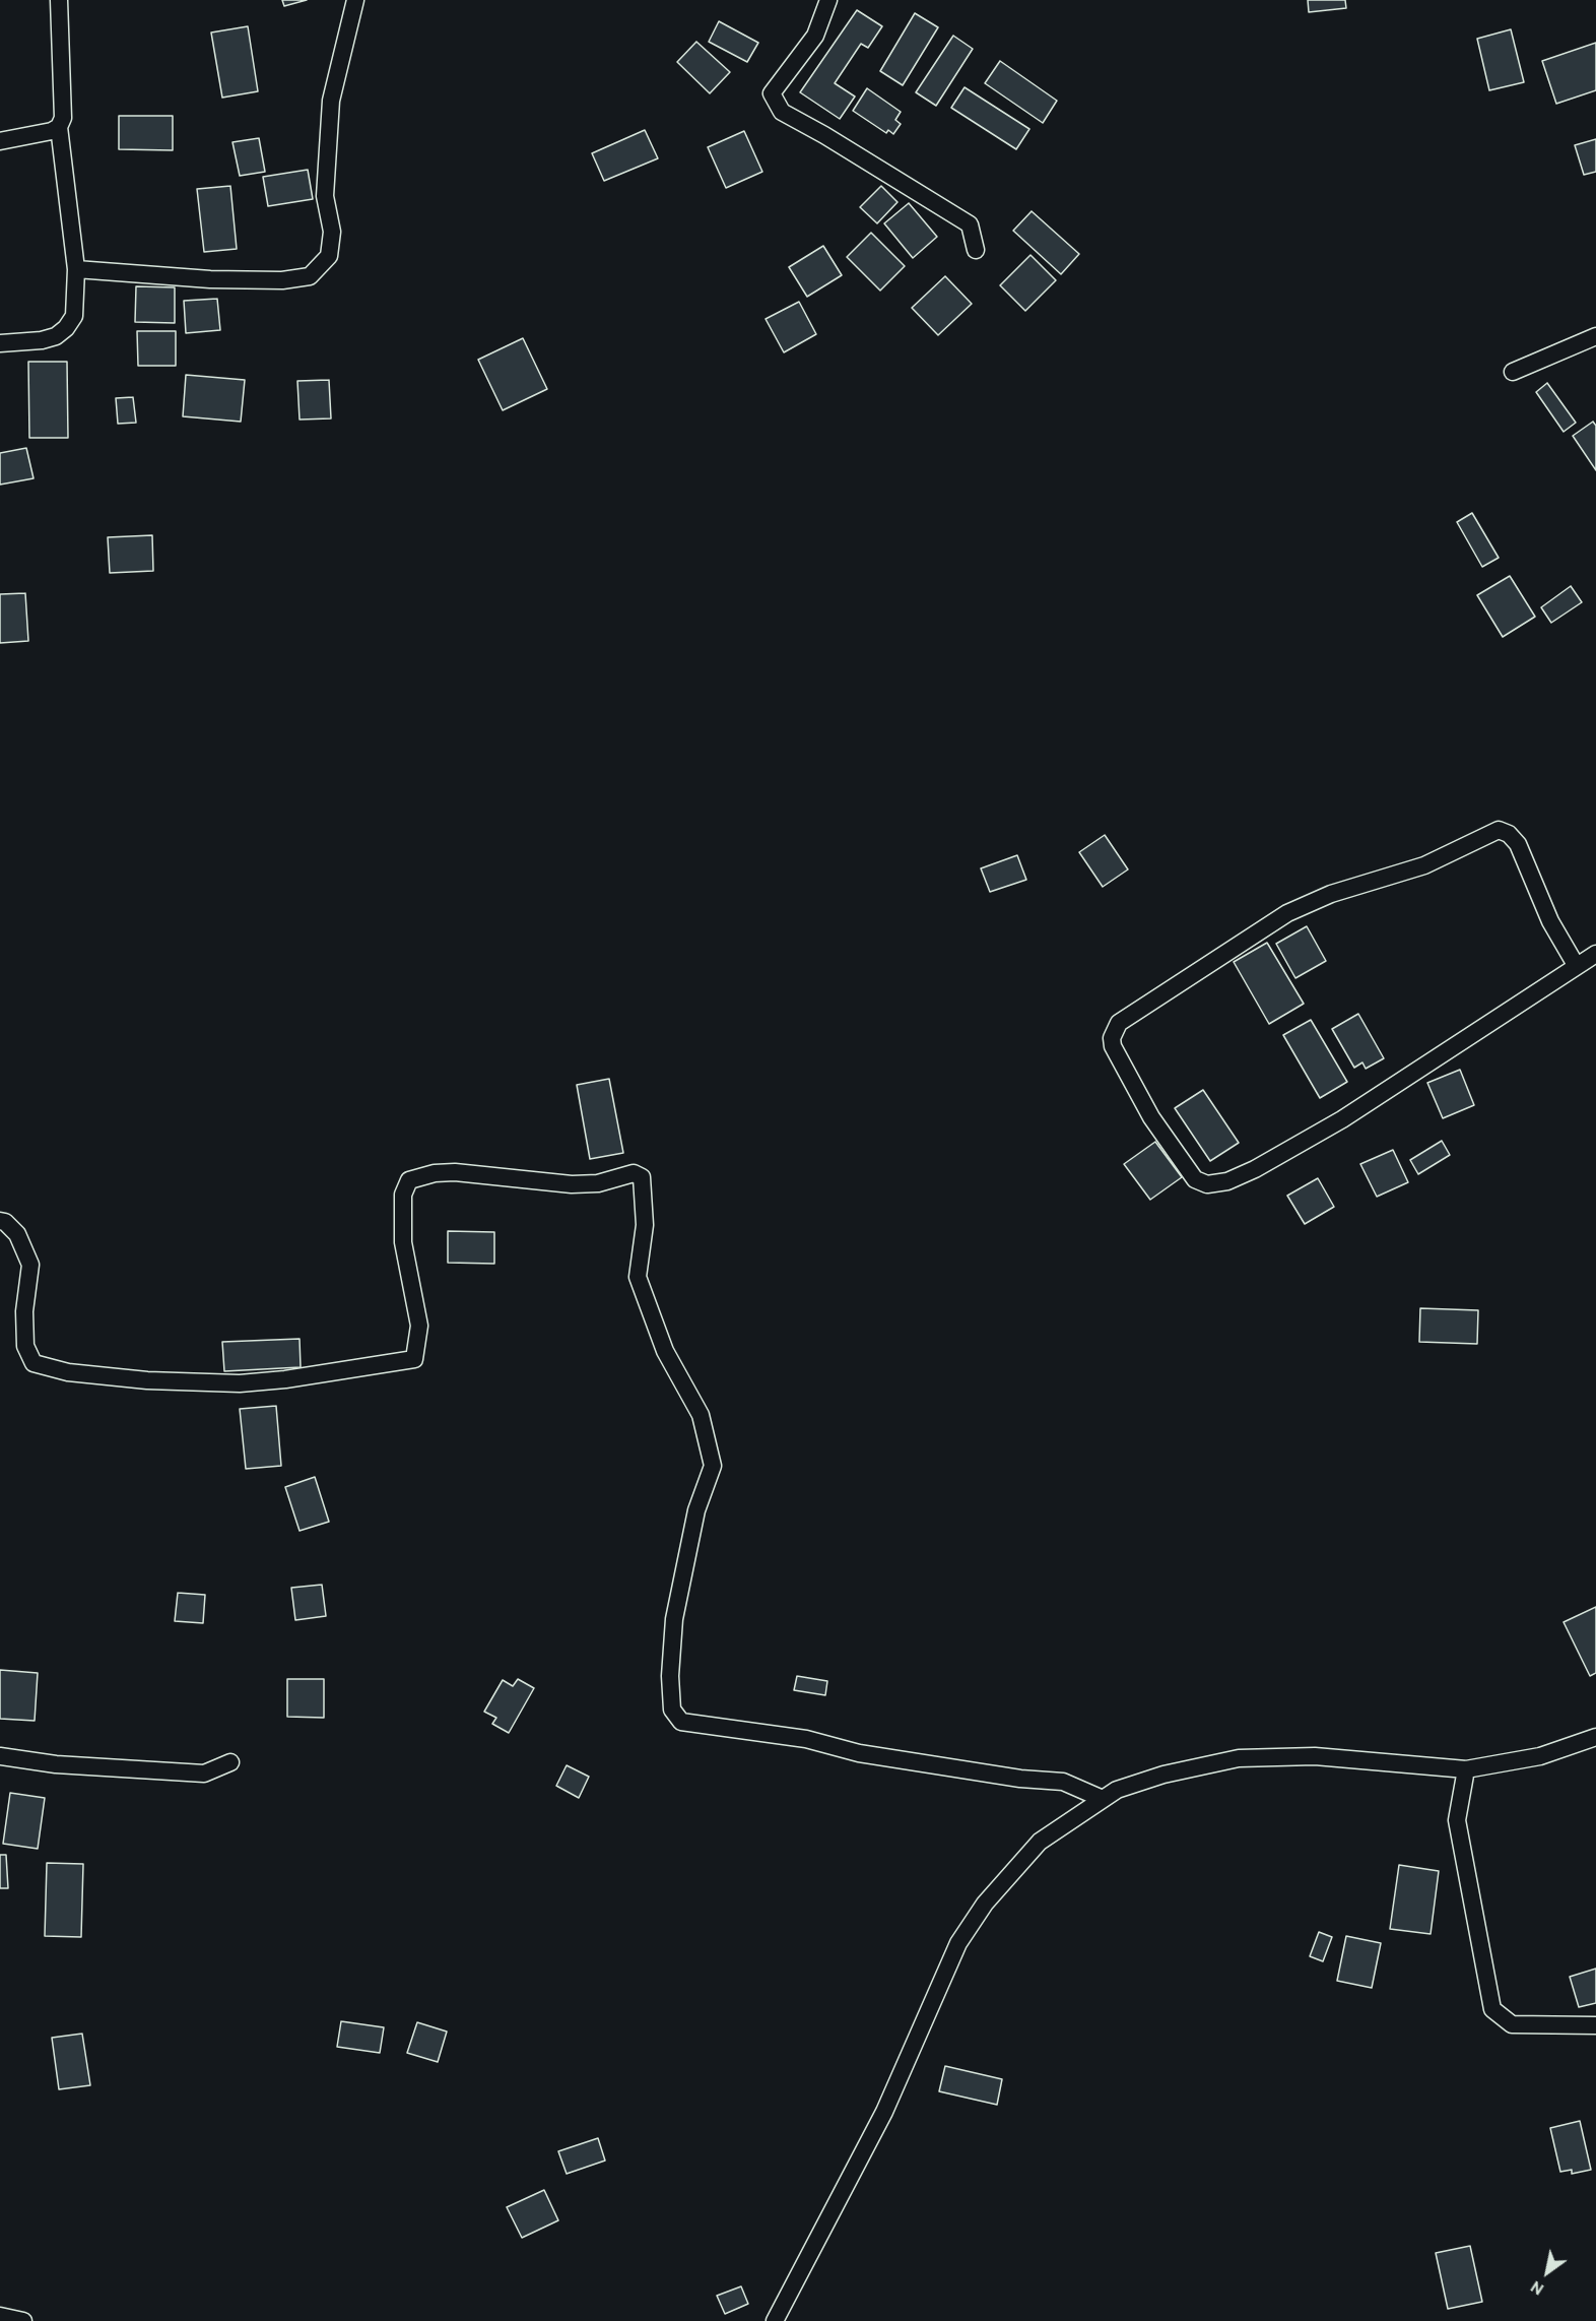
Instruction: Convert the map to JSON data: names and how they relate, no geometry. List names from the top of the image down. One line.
{"north":"bottom left"}
